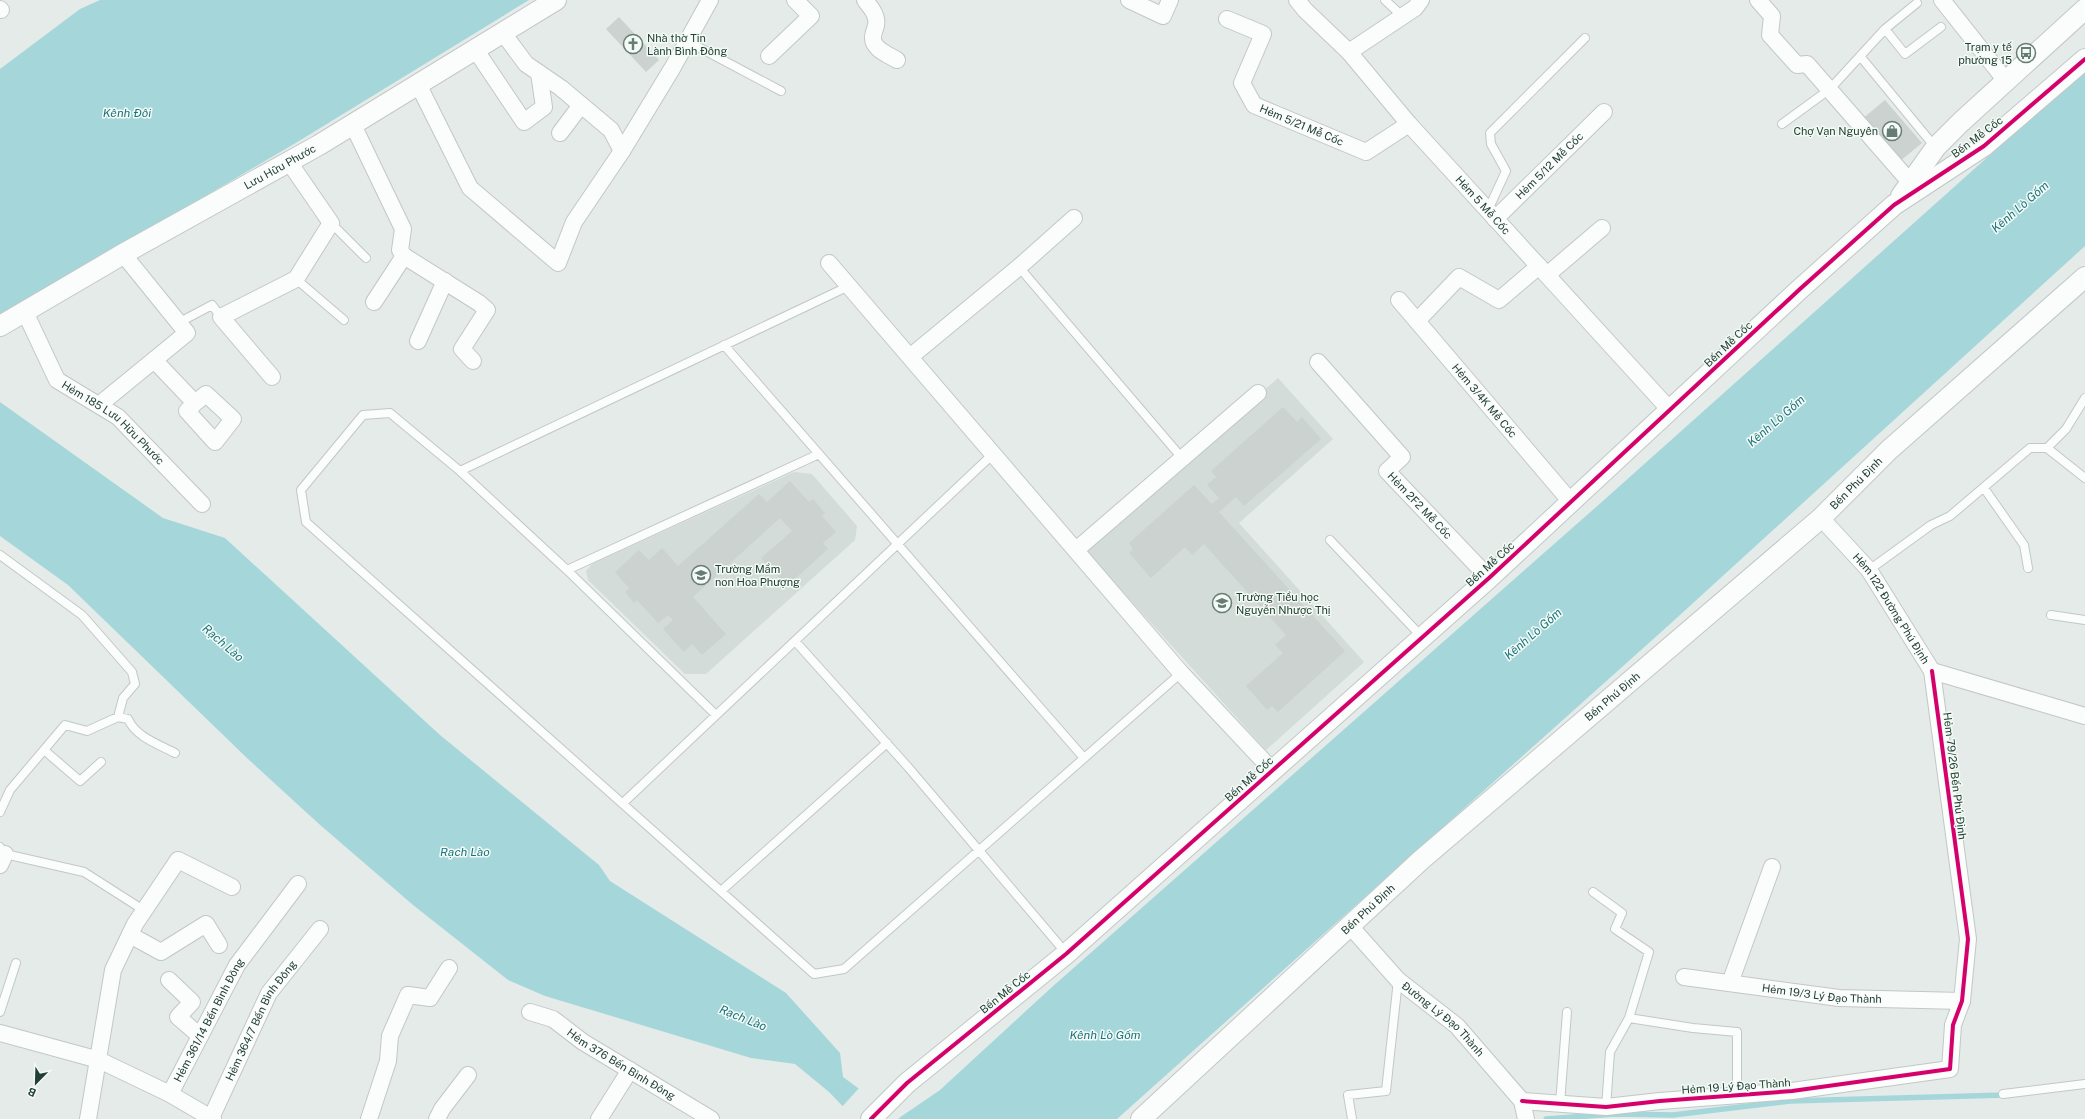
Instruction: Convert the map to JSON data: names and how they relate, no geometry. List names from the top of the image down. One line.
{"streets":{"street":["Hẻm 5/21 Mễ Cốc","Bến Mễ Cốc","Hẻm 5/12 Mễ Cốc","Lưu Hữu Phước","Hẻm 5 Mễ Cốc","Hẻm 3/4K Mễ Cốc","Hẻm 185 Lưu Hữu Phước","Bến Phú Định","Hẻm 2F2 Mễ Cốc","Hẻm 122 Đường Phú Định","Hẻm 79/26 Bến Phú Định","Hẻm 19/3 Lý Đạo Thành","Đường Lý Đạo Thành","Hẻm 361/14 Bến Bình Đông","Hẻm 364/7 Bến Bình Đông","Hẻm 376 Bến Bình Đông","Hẻm 19 Lý Đạo Thành"]},"crossings":[["Hẻm 5/21 Mễ Cốc","Hẻm 5 Mễ Cốc"],["Bến Mễ Cốc","Hẻm 5 Mễ Cốc"],["Bến Mễ Cốc","Hẻm 3/4K Mễ Cốc"],["Bến Mễ Cốc","Hẻm 2F2 Mễ Cốc"],["Hẻm 5/12 Mễ Cốc","Hẻm 5 Mễ Cốc"],["Lưu Hữu Phước","Hẻm 185 Lưu Hữu Phước"],["Bến Phú Định","Hẻm 122 Đường Phú Định"],["Bến Phú Định","Đường Lý Đạo Thành"],["Hẻm 122 Đường Phú Định","Hẻm 79/26 Bến Phú Định"],["Hẻm 79/26 Bến Phú Định","Hẻm 19/3 Lý Đạo Thành"],["Hẻm 79/26 Bến Phú Định","Hẻm 19 Lý Đạo Thành"],["Đường Lý Đạo Thành","Hẻm 19 Lý Đạo Thành"],["Hẻm 361/14 Bến Bình Đông","Hẻm 364/7 Bến Bình Đông"]],"water":["Kênh Đôi","Kênh Lò Gốm","Rạch Lào"],"places":{"church":["Nhà thờ Tin Lành Bình Đông"],"bus stop":["Trạm y tế phường 15"],"shop":["Chợ Vạn Nguyên"],"school or university":["Trường Mầm non Hoa Phượng","Trường Tiểu học Nguyễn Nhược Thị"]},"north":"bottom left"}
